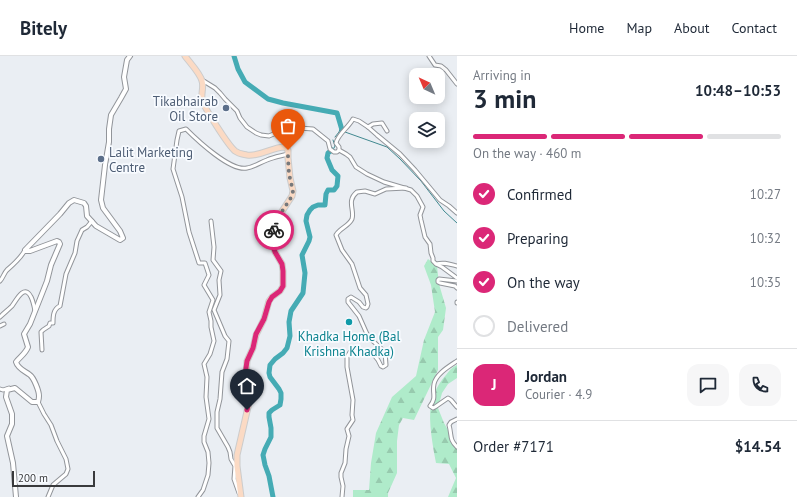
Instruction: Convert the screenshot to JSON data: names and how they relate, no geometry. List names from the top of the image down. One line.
{"places":["Tikabhairab Oil Store","Lalit Marketing Centre","Khadka Home (Bal Krishna Khadka)"],"scale_bar":"200 m","north":"top left","page":{"header":"Bitely","nav":["Home","Map","About","Contact"],"heading":["3 min","Arriving in","10:48–10:53"],"panel":["Jordan","Courier · 4.9","Order #7171","$14.54"],"bar":"On the way · 460 m","list":[["Confirmed","10:27"],["Preparing","10:32"],["On the way","10:35"],"Delivered"],"round":"J","scale":"200 m"}}
